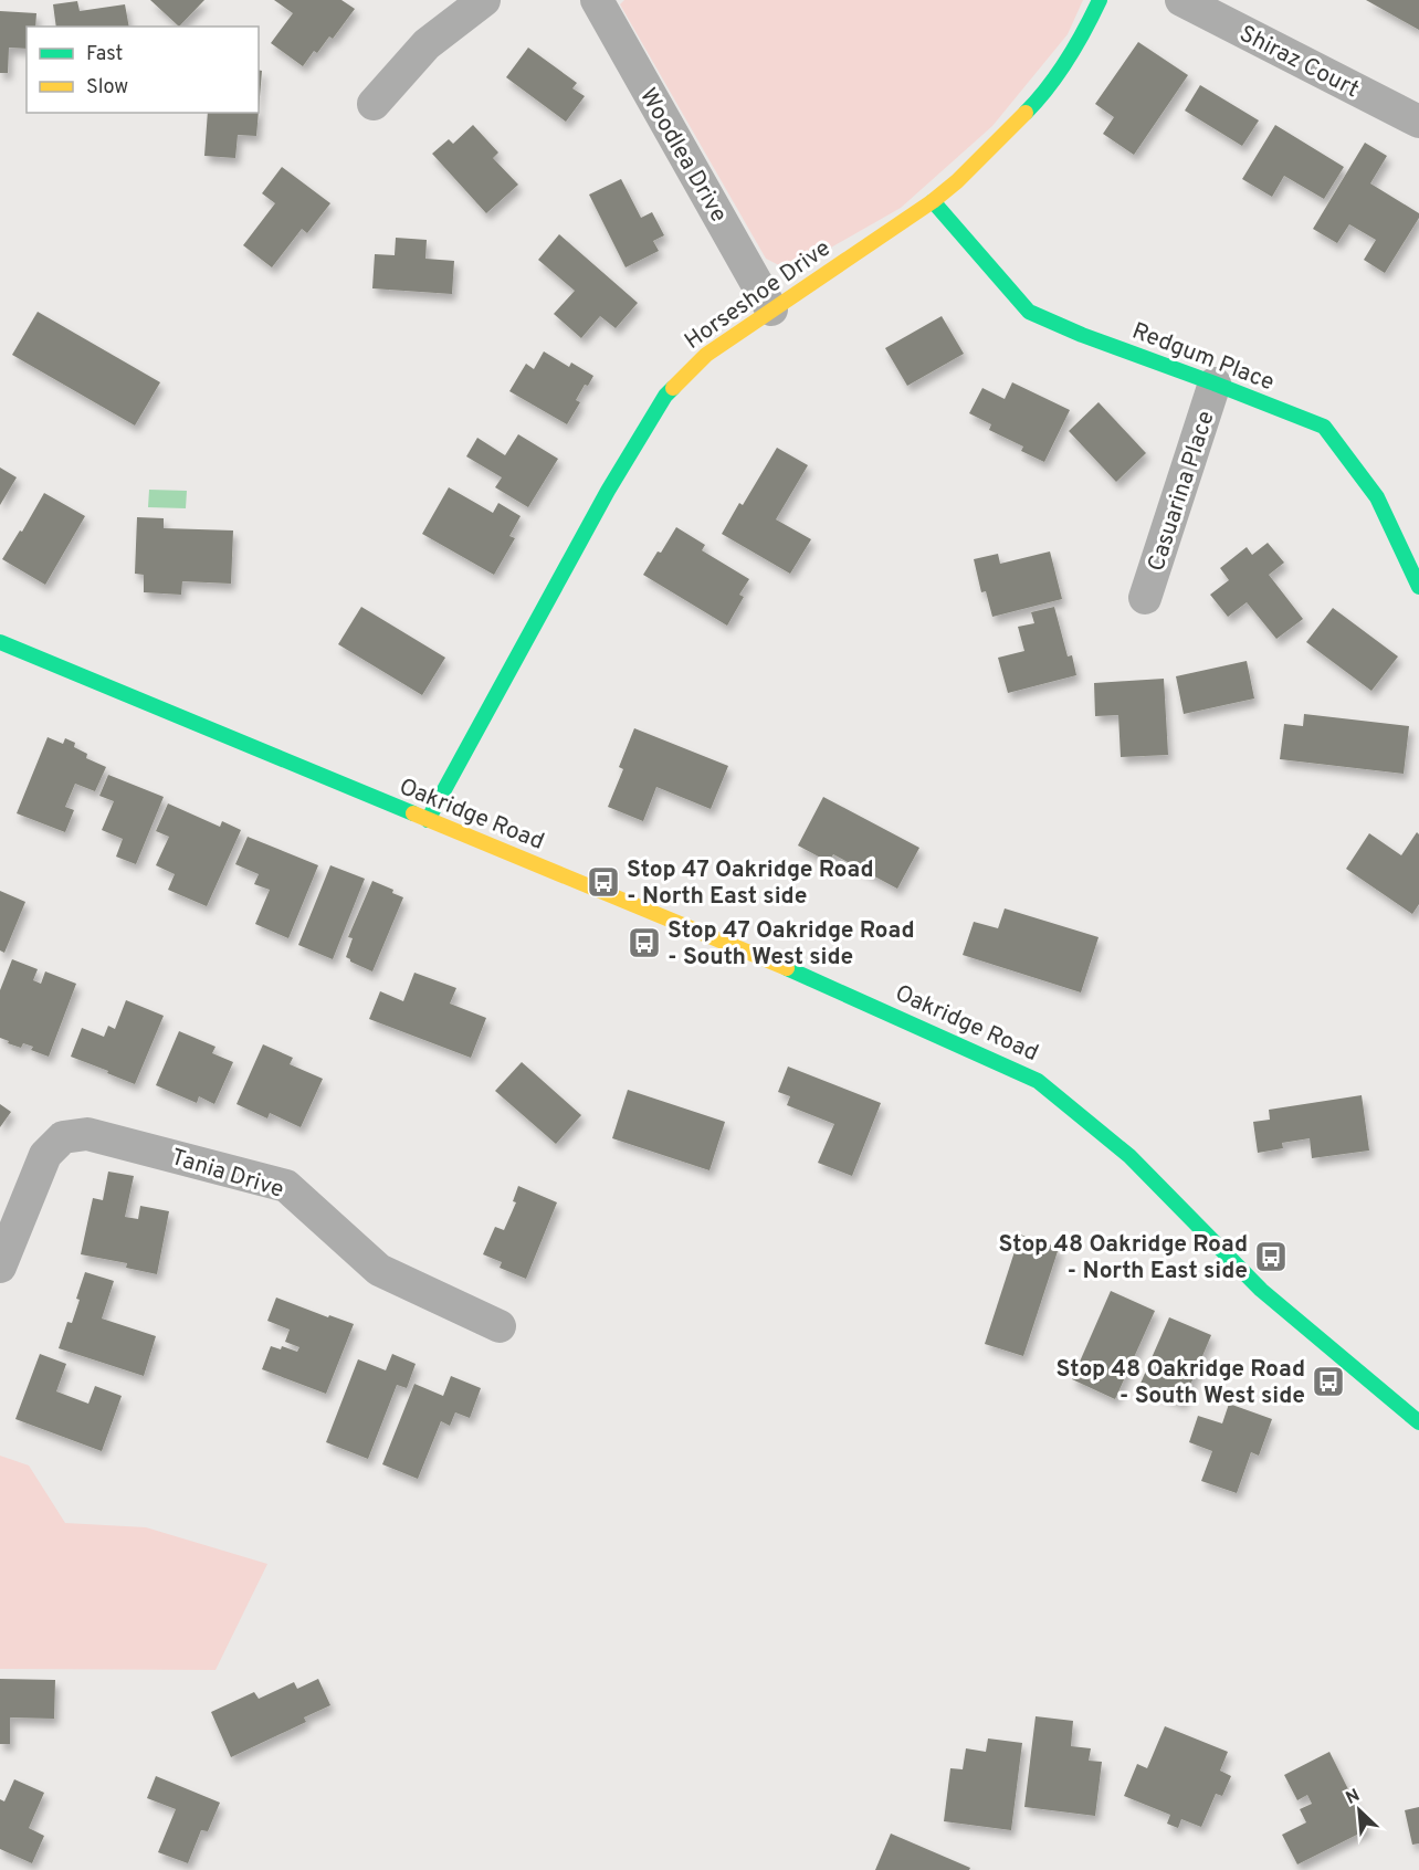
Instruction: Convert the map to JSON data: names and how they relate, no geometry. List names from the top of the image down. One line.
{"streets":{"street":["Shiraz Court","Woodlea Drive","Horseshoe Drive","Redgum Place","Casuarina Place","Oakridge Road","Tania Drive"]},"crossings":[["Woodlea Drive","Horseshoe Drive"],["Horseshoe Drive","Redgum Place"],["Horseshoe Drive","Oakridge Road"],["Redgum Place","Casuarina Place"]],"places":{"bus stop":["Stop 47 Oakridge Road - North East side","Stop 47 Oakridge Road - South West side","Stop 48 Oakridge Road - North East side","Stop 48 Oakridge Road - South West side"]},"legend":["Fast","Slow"],"north":"top left"}
